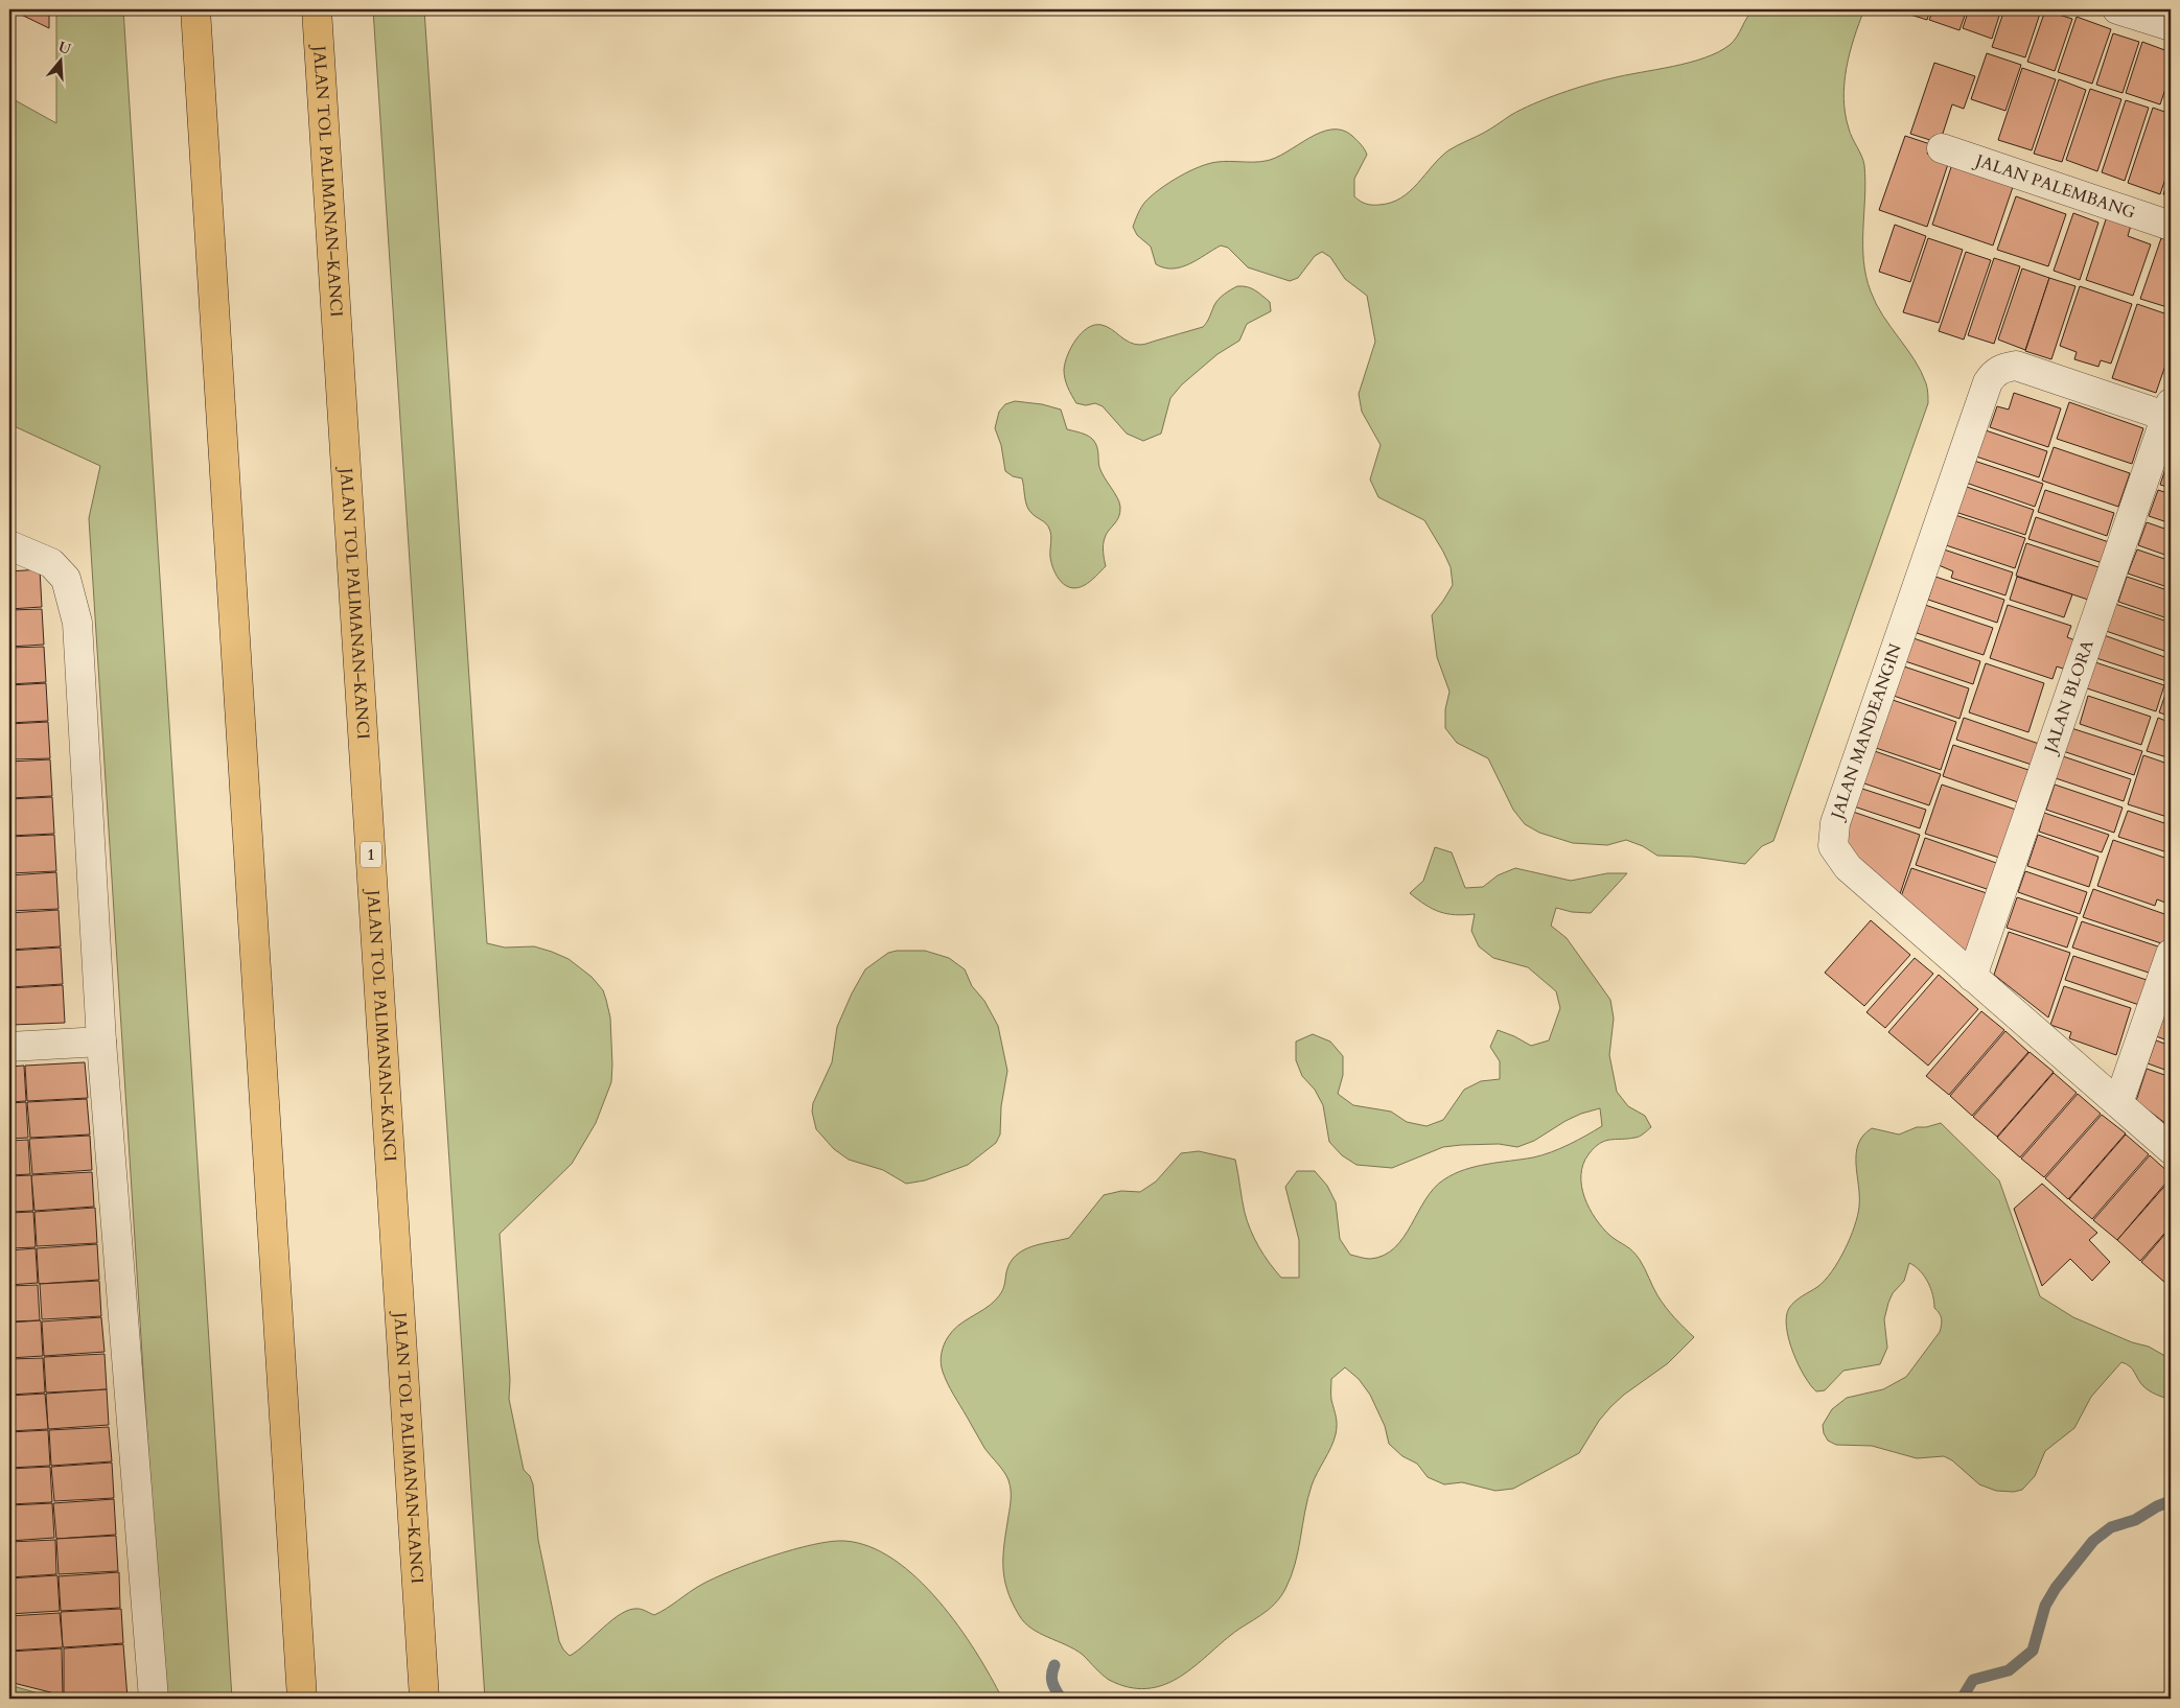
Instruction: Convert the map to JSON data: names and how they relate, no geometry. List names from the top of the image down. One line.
{"streets":{"highway":["JALAN TOL PALIMANAN–KANCI","1"],"street":["JALAN PALEMBANG","JALAN BLORA","JALAN MANDEANGIN"]},"crossings":[["JALAN BLORA","JALAN MANDEANGIN"]],"north":"top"}
